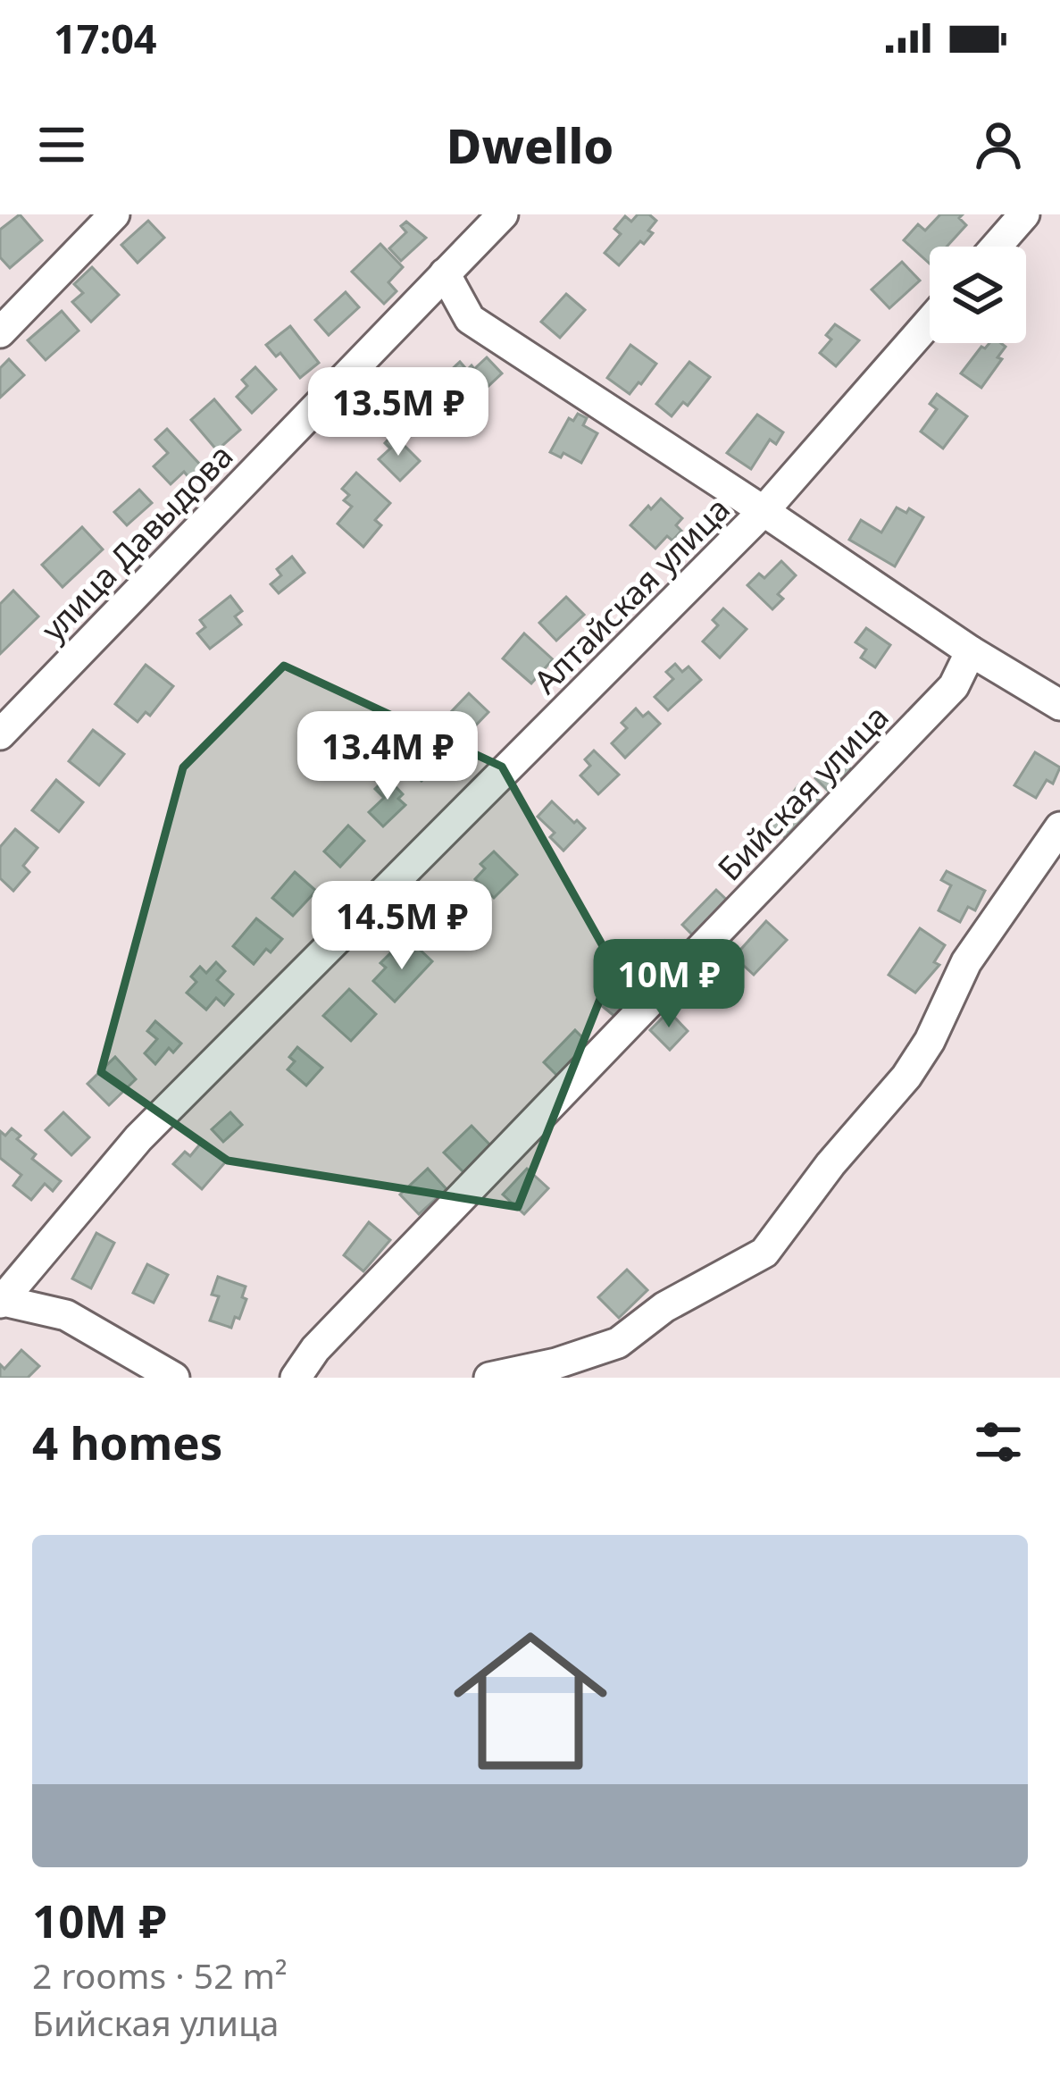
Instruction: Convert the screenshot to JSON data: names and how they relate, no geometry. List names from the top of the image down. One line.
{"streets":{"street":["улица Давыдова","Алтайская улица","Бийская улица"]},"page":{"status":"17:04","header":"Dwello","price":["13.5M ₽","13.4M ₽","14.5M ₽","10M ₽"],"heading":"4 homes","list":[{"name":"10M ₽","note":"2 rooms · 52 m² · Бийская улица"}]}}
